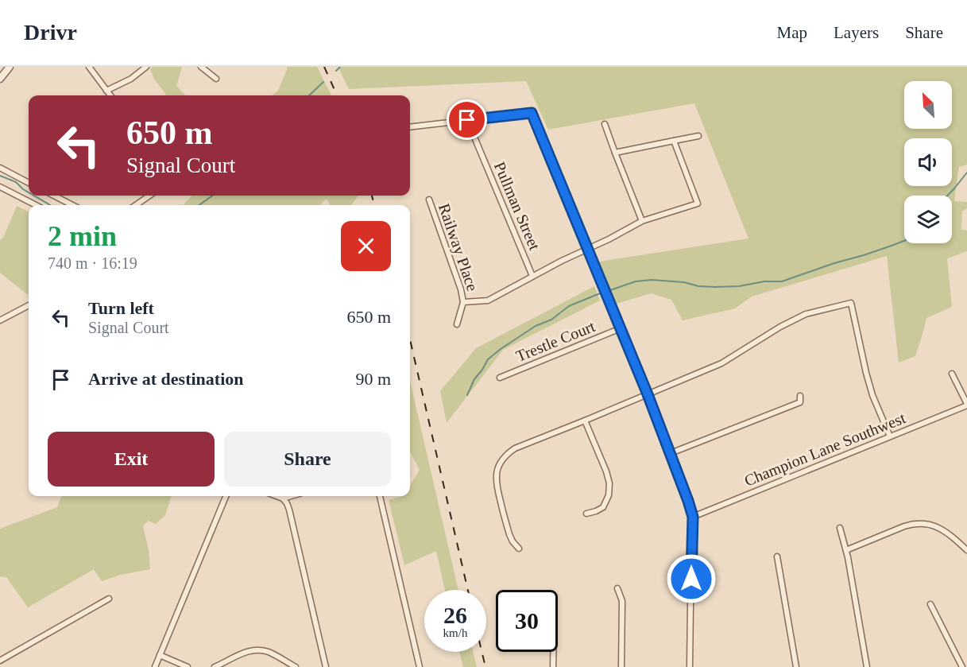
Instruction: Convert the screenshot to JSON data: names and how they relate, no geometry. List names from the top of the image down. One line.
{"streets":{"street":["Pullman Street","Railway Place","Trestle Court","Champion Lane Southwest"]},"north":"top left","page":{"header":"Drivr","nav":["Map","Layers","Share"],"turn":["650 m","Signal Court"],"heading":["2 min","740 m · 16:19"],"list":[{"name":"Turn left","note":"Signal Court","value":"650 m"},{"name":"Arrive at destination","value":"90 m"}],"buttons":["Exit","Share"],"speed":"26 km/h","limit":"30"}}
